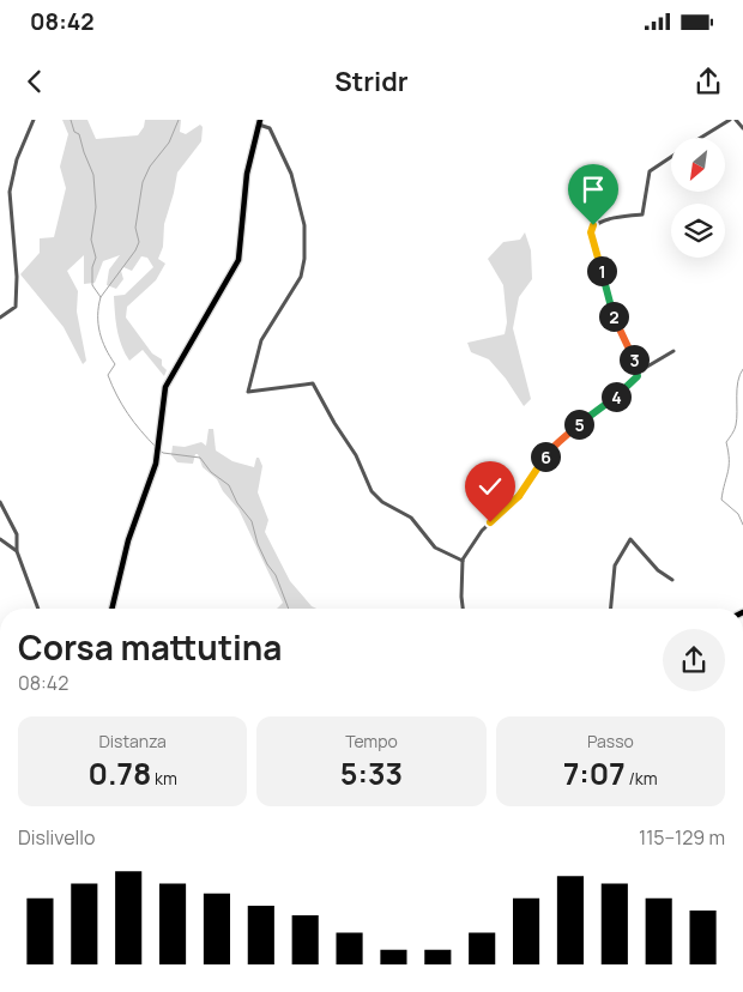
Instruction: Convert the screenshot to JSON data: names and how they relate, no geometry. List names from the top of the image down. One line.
{"north":"bottom left","page":{"status":"08:42","header":"Stridr","pins":["1","2","3","4","5","6"],"heading":["Corsa mattutina","08:42"],"stats":[["Distanza","0.78 km"],["Tempo","5:33"],["Passo","7:07 /km"]],"chart":["Dislivello","115–129 m"]}}
